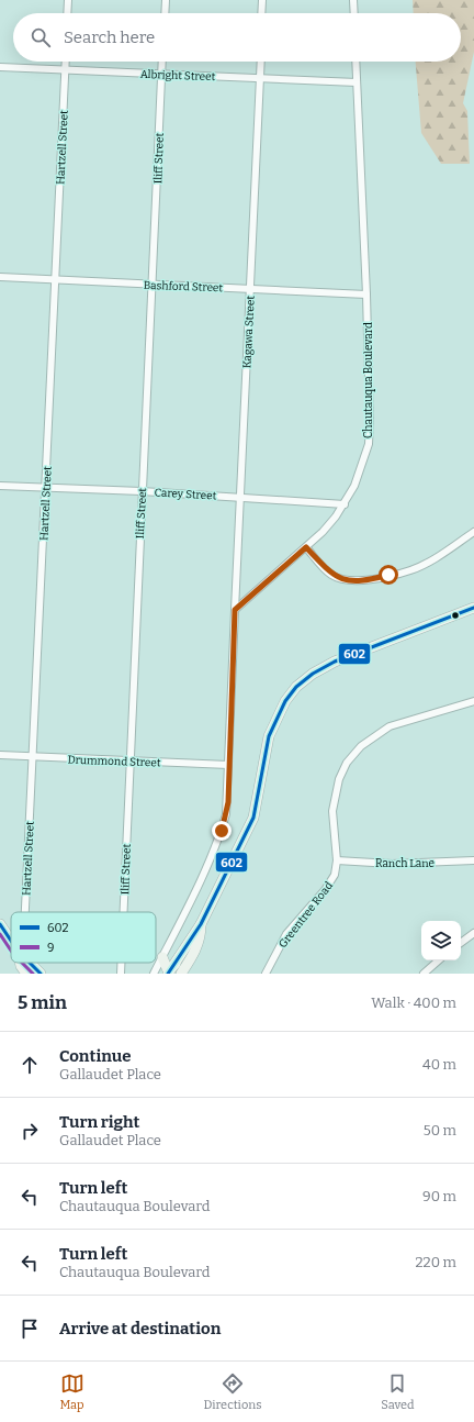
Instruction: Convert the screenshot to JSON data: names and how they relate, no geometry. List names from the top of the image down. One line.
{"streets":{"street":["Albright Street","Hartzell Street","Iliff Street","Bashford Street","Kagawa Street","Chautauqua Boulevard","Carey Street","Drummond Street","Ranch Lane","Greentree Road"]},"crossings":[["Albright Street","Hartzell Street"],["Albright Street","Iliff Street"],["Albright Street","Kagawa Street"],["Albright Street","Chautauqua Boulevard"],["Hartzell Street","Bashford Street"],["Hartzell Street","Carey Street"],["Hartzell Street","Drummond Street"],["Iliff Street","Bashford Street"],["Iliff Street","Carey Street"],["Iliff Street","Drummond Street"],["Bashford Street","Kagawa Street"],["Bashford Street","Chautauqua Boulevard"],["Kagawa Street","Chautauqua Boulevard"],["Kagawa Street","Carey Street"],["Chautauqua Boulevard","Carey Street"],["Ranch Lane","Greentree Road"]],"lines":["transit line 602","transit line 9"],"legend":["602","9"],"page":{"search":"Search here","heading":["5 min","Walk · 400 m"],"list":[["Continue","Gallaudet Place","40 m"],["Turn right","Gallaudet Place","50 m"],["Turn left","Chautauqua Boulevard","90 m"],["Turn left","Chautauqua Boulevard","220 m"],"Arrive at destination"],"nav":["Map","Directions","Saved"]}}
